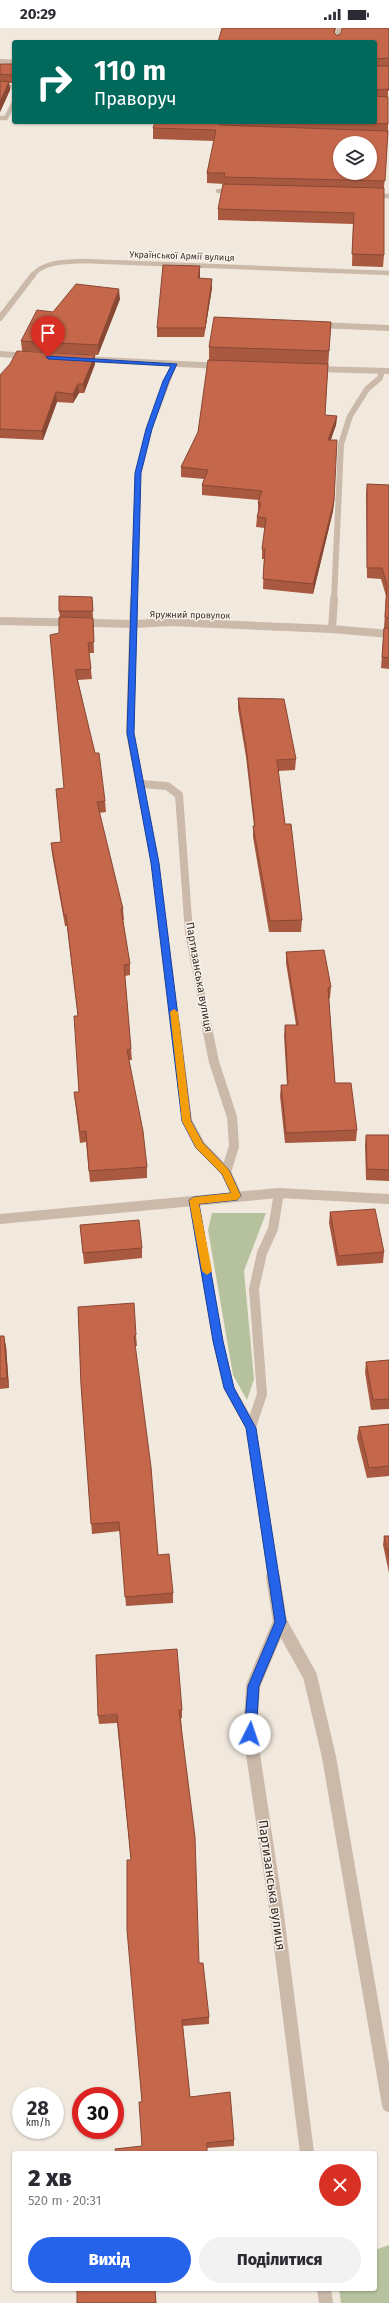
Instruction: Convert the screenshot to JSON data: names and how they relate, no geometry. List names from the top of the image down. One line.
{"streets":{"street":["Української Армії вулиця","Яружний провулок","Партизанська вулиця"]},"page":{"status":"20:29","turn":["110 m","Праворуч"],"speed":"28 km/h","limit":"30","heading":["2 хв","520 m · 20:31"],"buttons":["Вихід","Поділитися"]}}
